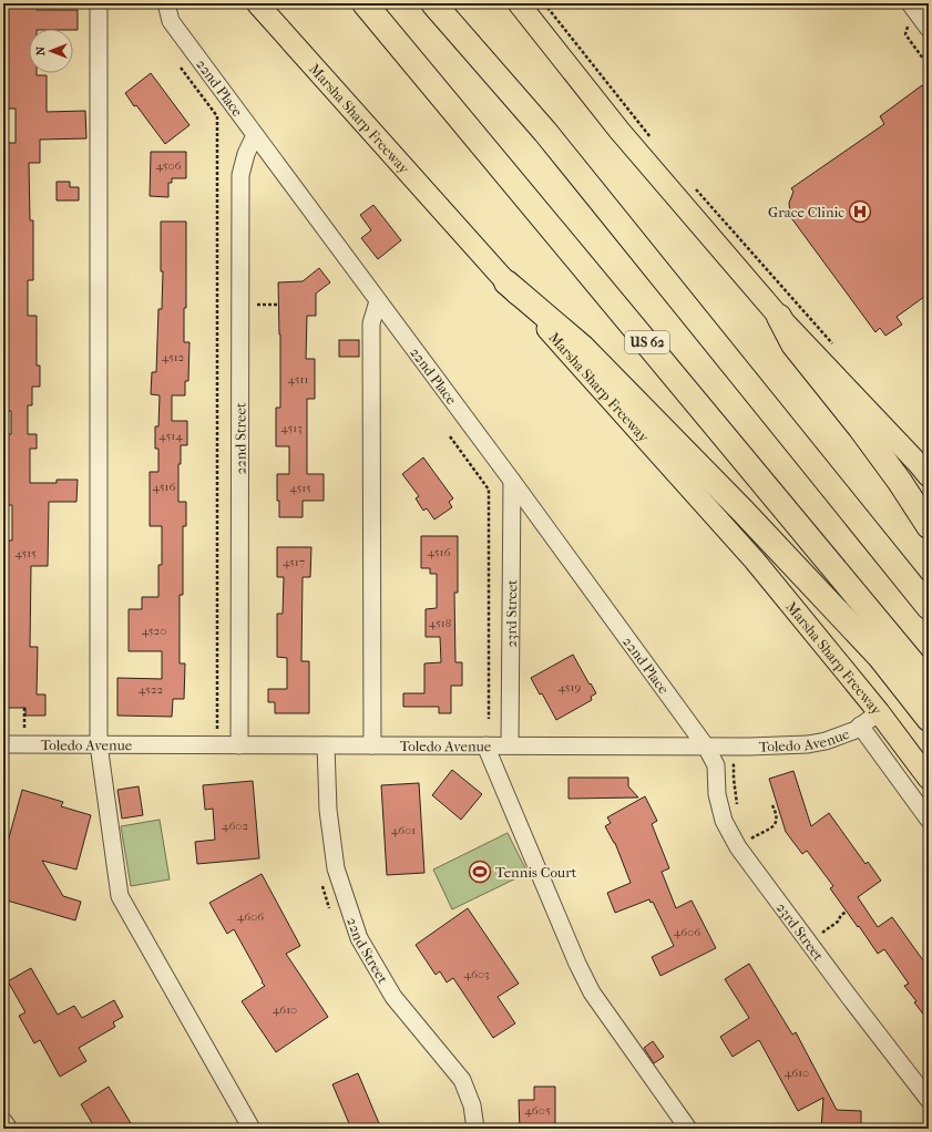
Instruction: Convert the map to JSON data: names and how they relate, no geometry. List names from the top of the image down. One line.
{"streets":{"highway":["US 62"],"main road":["Marsha Sharp Freeway"],"street":["22nd Place","22nd Street","23rd Street","Toledo Avenue"]},"crossings":[["22nd Place","22nd Street"],["22nd Place","23rd Street"],["22nd Place","Toledo Avenue"],["Marsha Sharp Freeway","Toledo Avenue"],["22nd Street","Toledo Avenue"],["23rd Street","Toledo Avenue"]],"places":{"hospital":["Grace Clinic"],"sports":["Tennis Court"]},"house_numbers":["4506","4512","4511","4513","4514","4516","4515","4516","4515","4517","4518","4520","4519","4522","4602","4601","4606","4606","4603","4610","4610","4605"],"north":"left"}
